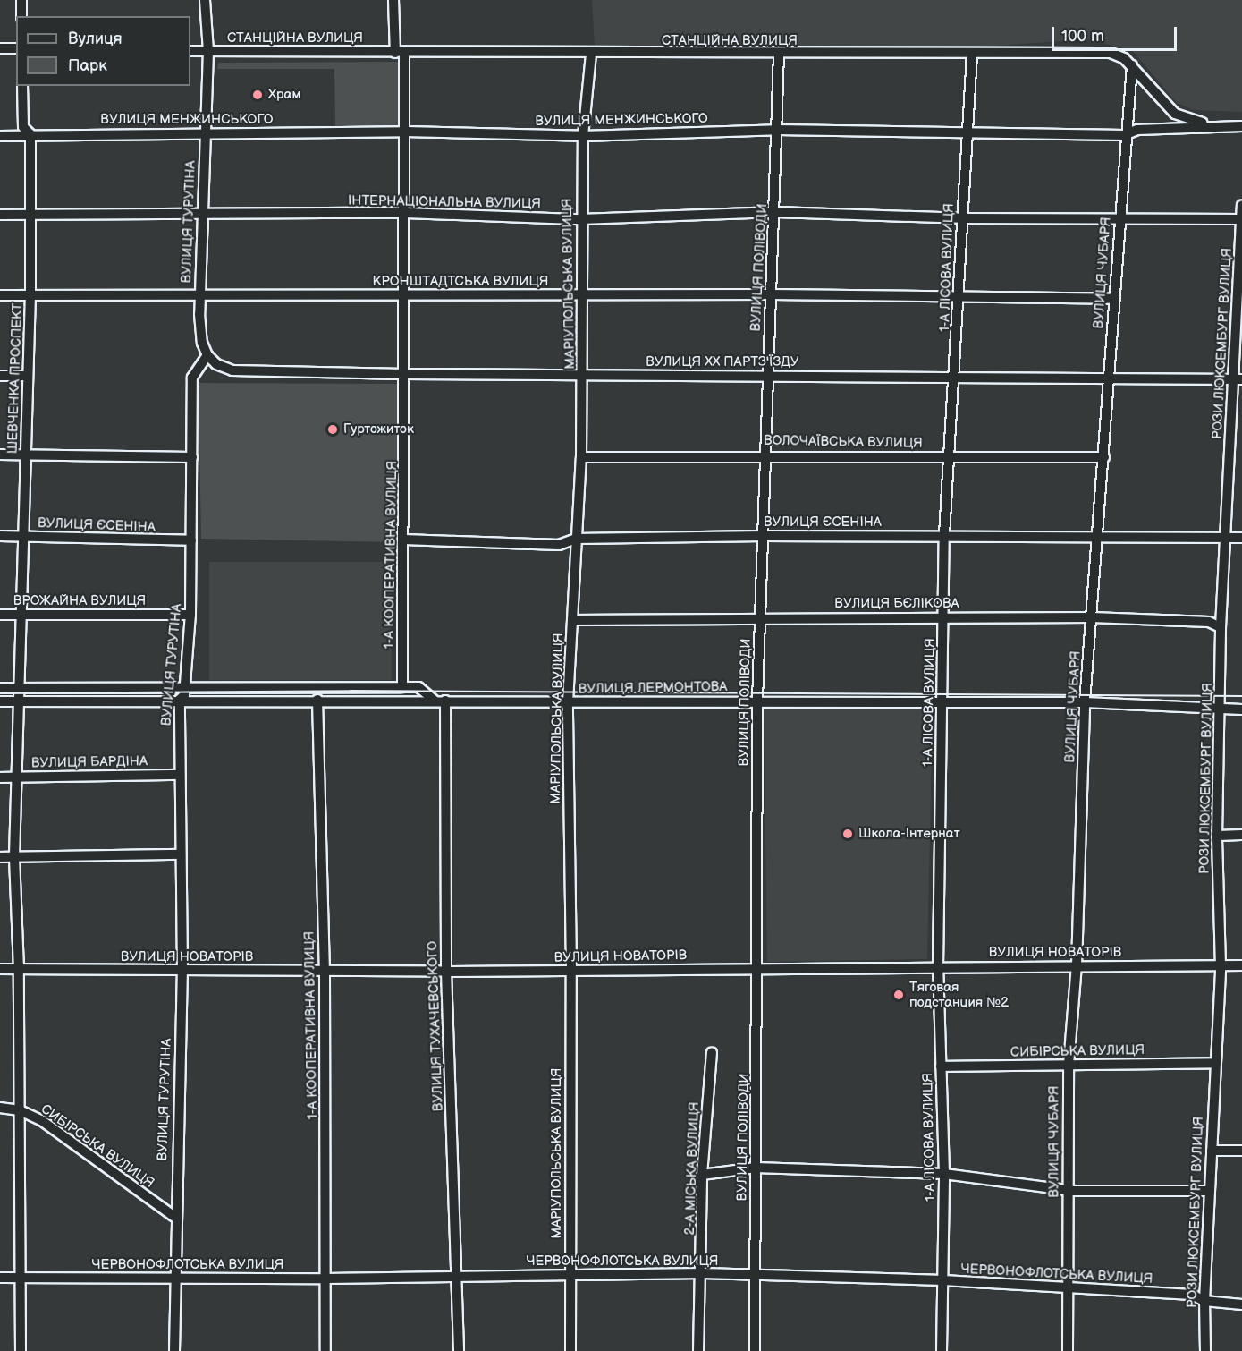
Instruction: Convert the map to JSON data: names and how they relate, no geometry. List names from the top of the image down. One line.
{"streets":{"street":["СТАНЦІЙНА ВУЛИЦЯ","ВУЛИЦЯ МЕНЖИНСЬКОГО","ІНТЕРНАЦІОНАЛЬНА ВУЛИЦЯ","ВУЛИЦЯ ТУРУТІНА","ВУЛИЦЯ ПОЛІВОДИ","1-А ЛІСОВА ВУЛИЦЯ","ВУЛИЦЯ ЧУБАРЯ","КРОНШТАДТСЬКА ВУЛИЦЯ","МАРІУПОЛЬСЬКА ВУЛИЦЯ","РОЗИ ЛЮКСЕМБУРГ ВУЛИЦЯ","ВУЛИЦЯ XX ПАРТЗ'ЇЗДУ","ШЕВЧЕНКА ПРОСПЕКТ","ВОЛОЧАЇВСЬКА ВУЛИЦЯ","ВУЛИЦЯ ЄСЕНІНА","1-А КООПЕРАТИВНА ВУЛИЦЯ","ВРОЖАЙНА ВУЛИЦЯ","ВУЛИЦЯ БЄЛІКОВА","ВУЛИЦЯ ЛЕРМОНТОВА","ВУЛИЦЯ БАРДІНА","ВУЛИЦЯ НОВАТОРІВ","ВУЛИЦЯ ТУХАЧЕВСЬКОГО","СИБІРСЬКА ВУЛИЦЯ","2-А МІСЬКА ВУЛИЦЯ","ЧЕРВОНОФЛОТСЬКА ВУЛИЦЯ"]},"crossings":[["СТАНЦІЙНА ВУЛИЦЯ","ВУЛИЦЯ МЕНЖИНСЬКОГО"],["СТАНЦІЙНА ВУЛИЦЯ","ВУЛИЦЯ ТУРУТІНА"],["СТАНЦІЙНА ВУЛИЦЯ","ВУЛИЦЯ ПОЛІВОДИ"],["СТАНЦІЙНА ВУЛИЦЯ","1-А ЛІСОВА ВУЛИЦЯ"],["СТАНЦІЙНА ВУЛИЦЯ","ВУЛИЦЯ ЧУБАРЯ"],["СТАНЦІЙНА ВУЛИЦЯ","МАРІУПОЛЬСЬКА ВУЛИЦЯ"],["СТАНЦІЙНА ВУЛИЦЯ","1-А КООПЕРАТИВНА ВУЛИЦЯ"],["ВУЛИЦЯ МЕНЖИНСЬКОГО","ВУЛИЦЯ ТУРУТІНА"],["ВУЛИЦЯ МЕНЖИНСЬКОГО","ВУЛИЦЯ ПОЛІВОДИ"],["ВУЛИЦЯ МЕНЖИНСЬКОГО","1-А ЛІСОВА ВУЛИЦЯ"],["ВУЛИЦЯ МЕНЖИНСЬКОГО","ВУЛИЦЯ ЧУБАРЯ"],["ВУЛИЦЯ МЕНЖИНСЬКОГО","МАРІУПОЛЬСЬКА ВУЛИЦЯ"],["ВУЛИЦЯ МЕНЖИНСЬКОГО","ШЕВЧЕНКА ПРОСПЕКТ"],["ВУЛИЦЯ МЕНЖИНСЬКОГО","1-А КООПЕРАТИВНА ВУЛИЦЯ"],["ІНТЕРНАЦІОНАЛЬНА ВУЛИЦЯ","ВУЛИЦЯ ТУРУТІНА"],["ІНТЕРНАЦІОНАЛЬНА ВУЛИЦЯ","ВУЛИЦЯ ПОЛІВОДИ"],["ІНТЕРНАЦІОНАЛЬНА ВУЛИЦЯ","1-А ЛІСОВА ВУЛИЦЯ"],["ІНТЕРНАЦІОНАЛЬНА ВУЛИЦЯ","ВУЛИЦЯ ЧУБАРЯ"],["ІНТЕРНАЦІОНАЛЬНА ВУЛИЦЯ","МАРІУПОЛЬСЬКА ВУЛИЦЯ"],["ІНТЕРНАЦІОНАЛЬНА ВУЛИЦЯ","РОЗИ ЛЮКСЕМБУРГ ВУЛИЦЯ"],["ІНТЕРНАЦІОНАЛЬНА ВУЛИЦЯ","ШЕВЧЕНКА ПРОСПЕКТ"],["ІНТЕРНАЦІОНАЛЬНА ВУЛИЦЯ","1-А КООПЕРАТИВНА ВУЛИЦЯ"],["ВУЛИЦЯ ТУРУТІНА","КРОНШТАДТСЬКА ВУЛИЦЯ"],["ВУЛИЦЯ ТУРУТІНА","ВУЛИЦЯ XX ПАРТЗ'ЇЗДУ"],["ВУЛИЦЯ ТУРУТІНА","ВУЛИЦЯ ЄСЕНІНА"],["ВУЛИЦЯ ТУРУТІНА","ВРОЖАЙНА ВУЛИЦЯ"],["ВУЛИЦЯ ТУРУТІНА","ВУЛИЦЯ ЛЕРМОНТОВА"],["ВУЛИЦЯ ТУРУТІНА","ВУЛИЦЯ БАРДІНА"],["ВУЛИЦЯ ТУРУТІНА","ВУЛИЦЯ НОВАТОРІВ"],["ВУЛИЦЯ ТУРУТІНА","СИБІРСЬКА ВУЛИЦЯ"],["ВУЛИЦЯ ТУРУТІНА","ЧЕРВОНОФЛОТСЬКА ВУЛИЦЯ"],["ВУЛИЦЯ ПОЛІВОДИ","КРОНШТАДТСЬКА ВУЛИЦЯ"],["ВУЛИЦЯ ПОЛІВОДИ","ВУЛИЦЯ XX ПАРТЗ'ЇЗДУ"],["ВУЛИЦЯ ПОЛІВОДИ","ВОЛОЧАЇВСЬКА ВУЛИЦЯ"],["ВУЛИЦЯ ПОЛІВОДИ","ВУЛИЦЯ ЄСЕНІНА"],["ВУЛИЦЯ ПОЛІВОДИ","ВУЛИЦЯ БЄЛІКОВА"],["ВУЛИЦЯ ПОЛІВОДИ","ВУЛИЦЯ ЛЕРМОНТОВА"],["ВУЛИЦЯ ПОЛІВОДИ","ВУЛИЦЯ НОВАТОРІВ"],["ВУЛИЦЯ ПОЛІВОДИ","ЧЕРВОНОФЛОТСЬКА ВУЛИЦЯ"],["1-А ЛІСОВА ВУЛИЦЯ","КРОНШТАДТСЬКА ВУЛИЦЯ"],["1-А ЛІСОВА ВУЛИЦЯ","ВУЛИЦЯ XX ПАРТЗ'ЇЗДУ"],["1-А ЛІСОВА ВУЛИЦЯ","ВОЛОЧАЇВСЬКА ВУЛИЦЯ"],["1-А ЛІСОВА ВУЛИЦЯ","ВУЛИЦЯ ЄСЕНІНА"],["1-А ЛІСОВА ВУЛИЦЯ","ВУЛИЦЯ БЄЛІКОВА"],["1-А ЛІСОВА ВУЛИЦЯ","ВУЛИЦЯ ЛЕРМОНТОВА"],["1-А ЛІСОВА ВУЛИЦЯ","ВУЛИЦЯ НОВАТОРІВ"],["1-А ЛІСОВА ВУЛИЦЯ","СИБІРСЬКА ВУЛИЦЯ"],["1-А ЛІСОВА ВУЛИЦЯ","ЧЕРВОНОФЛОТСЬКА ВУЛИЦЯ"],["ВУЛИЦЯ ЧУБАРЯ","КРОНШТАДТСЬКА ВУЛИЦЯ"],["ВУЛИЦЯ ЧУБАРЯ","ВУЛИЦЯ XX ПАРТЗ'ЇЗДУ"],["ВУЛИЦЯ ЧУБАРЯ","ВОЛОЧАЇВСЬКА ВУЛИЦЯ"],["ВУЛИЦЯ ЧУБАРЯ","ВУЛИЦЯ ЄСЕНІНА"],["ВУЛИЦЯ ЧУБАРЯ","ВУЛИЦЯ БЄЛІКОВА"],["ВУЛИЦЯ ЧУБАРЯ","ВУЛИЦЯ ЛЕРМОНТОВА"],["ВУЛИЦЯ ЧУБАРЯ","ВУЛИЦЯ НОВАТОРІВ"],["ВУЛИЦЯ ЧУБАРЯ","СИБІРСЬКА ВУЛИЦЯ"],["ВУЛИЦЯ ЧУБАРЯ","ЧЕРВОНОФЛОТСЬКА ВУЛИЦЯ"],["КРОНШТАДТСЬКА ВУЛИЦЯ","МАРІУПОЛЬСЬКА ВУЛИЦЯ"],["КРОНШТАДТСЬКА ВУЛИЦЯ","ШЕВЧЕНКА ПРОСПЕКТ"],["КРОНШТАДТСЬКА ВУЛИЦЯ","1-А КООПЕРАТИВНА ВУЛИЦЯ"],["МАРІУПОЛЬСЬКА ВУЛИЦЯ","ВУЛИЦЯ XX ПАРТЗ'ЇЗДУ"],["МАРІУПОЛЬСЬКА ВУЛИЦЯ","ВОЛОЧАЇВСЬКА ВУЛИЦЯ"],["МАРІУПОЛЬСЬКА ВУЛИЦЯ","ВУЛИЦЯ ЄСЕНІНА"],["МАРІУПОЛЬСЬКА ВУЛИЦЯ","ВУЛИЦЯ БЄЛІКОВА"],["МАРІУПОЛЬСЬКА ВУЛИЦЯ","ВУЛИЦЯ ЛЕРМОНТОВА"],["МАРІУПОЛЬСЬКА ВУЛИЦЯ","ВУЛИЦЯ НОВАТОРІВ"],["МАРІУПОЛЬСЬКА ВУЛИЦЯ","ЧЕРВОНОФЛОТСЬКА ВУЛИЦЯ"],["РОЗИ ЛЮКСЕМБУРГ ВУЛИЦЯ","ВУЛИЦЯ XX ПАРТЗ'ЇЗДУ"],["РОЗИ ЛЮКСЕМБУРГ ВУЛИЦЯ","ВУЛИЦЯ ЄСЕНІНА"],["РОЗИ ЛЮКСЕМБУРГ ВУЛИЦЯ","ВУЛИЦЯ БЄЛІКОВА"],["РОЗИ ЛЮКСЕМБУРГ ВУЛИЦЯ","ВУЛИЦЯ ЛЕРМОНТОВА"],["РОЗИ ЛЮКСЕМБУРГ ВУЛИЦЯ","ВУЛИЦЯ НОВАТОРІВ"],["РОЗИ ЛЮКСЕМБУРГ ВУЛИЦЯ","СИБІРСЬКА ВУЛИЦЯ"],["РОЗИ ЛЮКСЕМБУРГ ВУЛИЦЯ","ЧЕРВОНОФЛОТСЬКА ВУЛИЦЯ"],["ВУЛИЦЯ XX ПАРТЗ'ЇЗДУ","1-А КООПЕРАТИВНА ВУЛИЦЯ"],["ШЕВЧЕНКА ПРОСПЕКТ","ВУЛИЦЯ ЄСЕНІНА"],["ШЕВЧЕНКА ПРОСПЕКТ","ВРОЖАЙНА ВУЛИЦЯ"],["ШЕВЧЕНКА ПРОСПЕКТ","ВУЛИЦЯ ЛЕРМОНТОВА"],["ШЕВЧЕНКА ПРОСПЕКТ","ВУЛИЦЯ БАРДІНА"],["ШЕВЧЕНКА ПРОСПЕКТ","ВУЛИЦЯ НОВАТОРІВ"],["ШЕВЧЕНКА ПРОСПЕКТ","СИБІРСЬКА ВУЛИЦЯ"],["ШЕВЧЕНКА ПРОСПЕКТ","ЧЕРВОНОФЛОТСЬКА ВУЛИЦЯ"],["ВУЛИЦЯ ЄСЕНІНА","1-А КООПЕРАТИВНА ВУЛИЦЯ"],["1-А КООПЕРАТИВНА ВУЛИЦЯ","ВУЛИЦЯ ЛЕРМОНТОВА"],["1-А КООПЕРАТИВНА ВУЛИЦЯ","ВУЛИЦЯ НОВАТОРІВ"],["1-А КООПЕРАТИВНА ВУЛИЦЯ","ЧЕРВОНОФЛОТСЬКА ВУЛИЦЯ"],["ВУЛИЦЯ ЛЕРМОНТОВА","ВУЛИЦЯ ТУХАЧЕВСЬКОГО"],["ВУЛИЦЯ НОВАТОРІВ","ВУЛИЦЯ ТУХАЧЕВСЬКОГО"],["ВУЛИЦЯ ТУХАЧЕВСЬКОГО","ЧЕРВОНОФЛОТСЬКА ВУЛИЦЯ"],["2-А МІСЬКА ВУЛИЦЯ","ЧЕРВОНОФЛОТСЬКА ВУЛИЦЯ"]],"places":["Храм","Гуртожиток","Школа-Інтернат","Тяговая подстанция №2"],"legend":["Вулиця","Парк"],"scale_bar":"100 m"}
